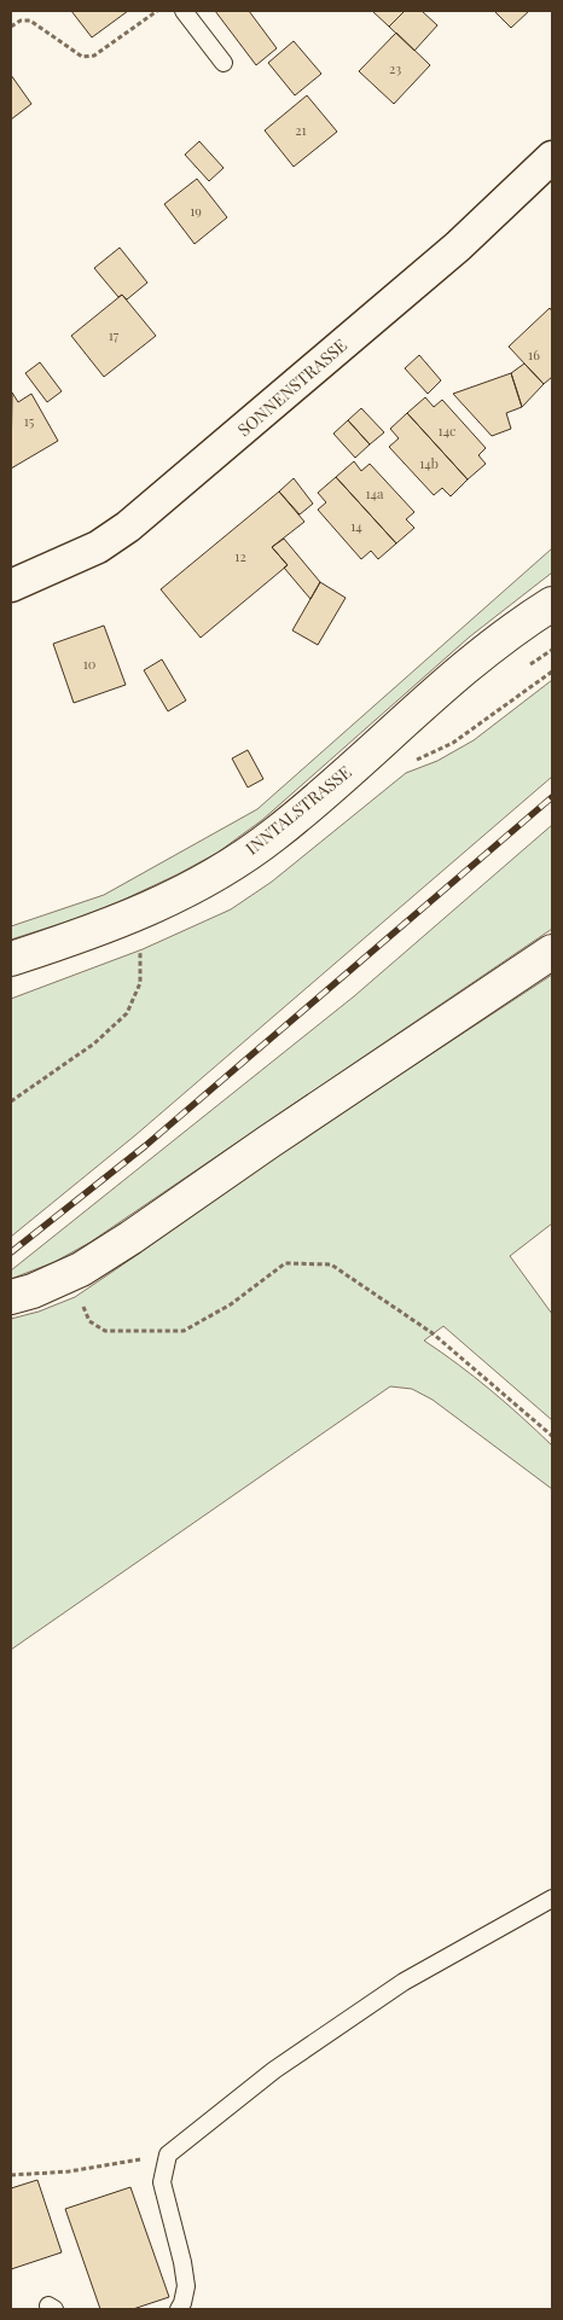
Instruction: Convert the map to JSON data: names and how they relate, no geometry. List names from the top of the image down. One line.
{"streets":{"main road":["INNTALSTRASSE"],"street":["SONNENSTRASSE"]},"house_numbers":["23","21","19","17","16","15","14c","14b","14a","14","12","10"]}
